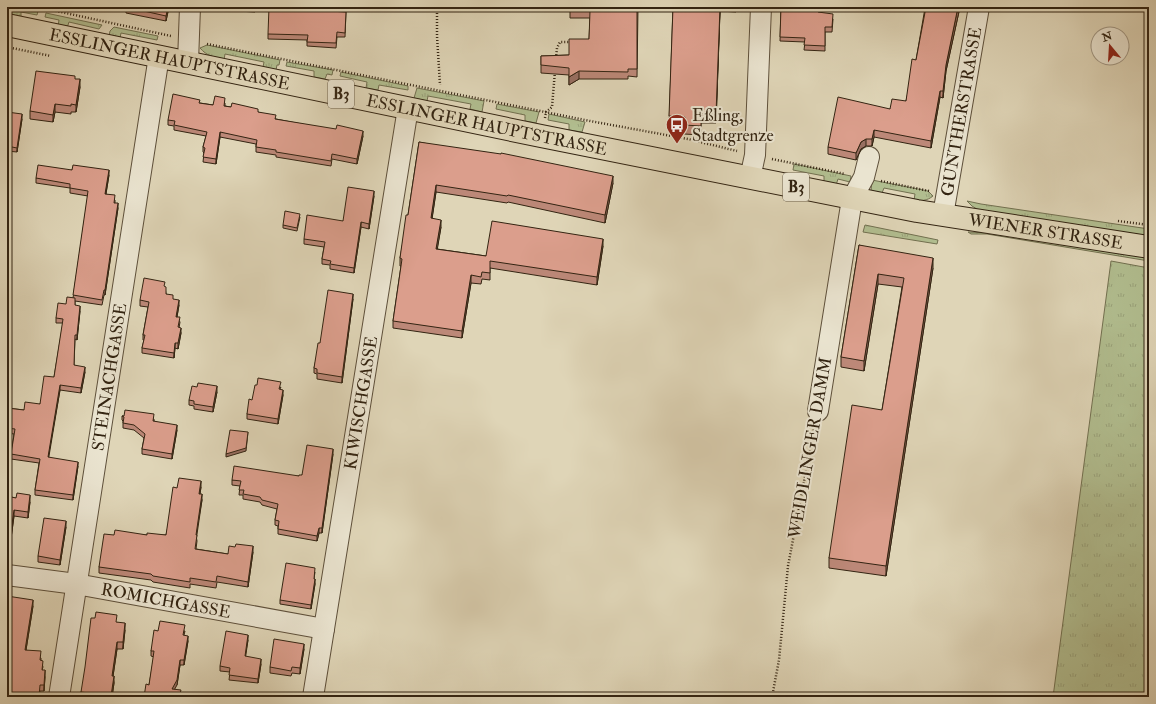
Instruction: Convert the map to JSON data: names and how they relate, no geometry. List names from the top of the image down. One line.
{"streets":{"main road":["ESSLINGER HAUPTSTRASSE","B3","WIENER STRASSE"],"street":["GUNTHERSTRASSE","STEINACHGASSE","KIWISCHGASSE","WEIDLINGER DAMM","ROMICHGASSE"]},"crossings":[["ESSLINGER HAUPTSTRASSE","GUNTHERSTRASSE"],["ESSLINGER HAUPTSTRASSE","WIENER STRASSE"],["ESSLINGER HAUPTSTRASSE","STEINACHGASSE"],["ESSLINGER HAUPTSTRASSE","KIWISCHGASSE"],["ESSLINGER HAUPTSTRASSE","WEIDLINGER DAMM"],["GUNTHERSTRASSE","WIENER STRASSE"],["STEINACHGASSE","ROMICHGASSE"],["KIWISCHGASSE","ROMICHGASSE"]],"places":{"bus stop":["Eßling, Stadtgrenze"]},"north":"top"}
